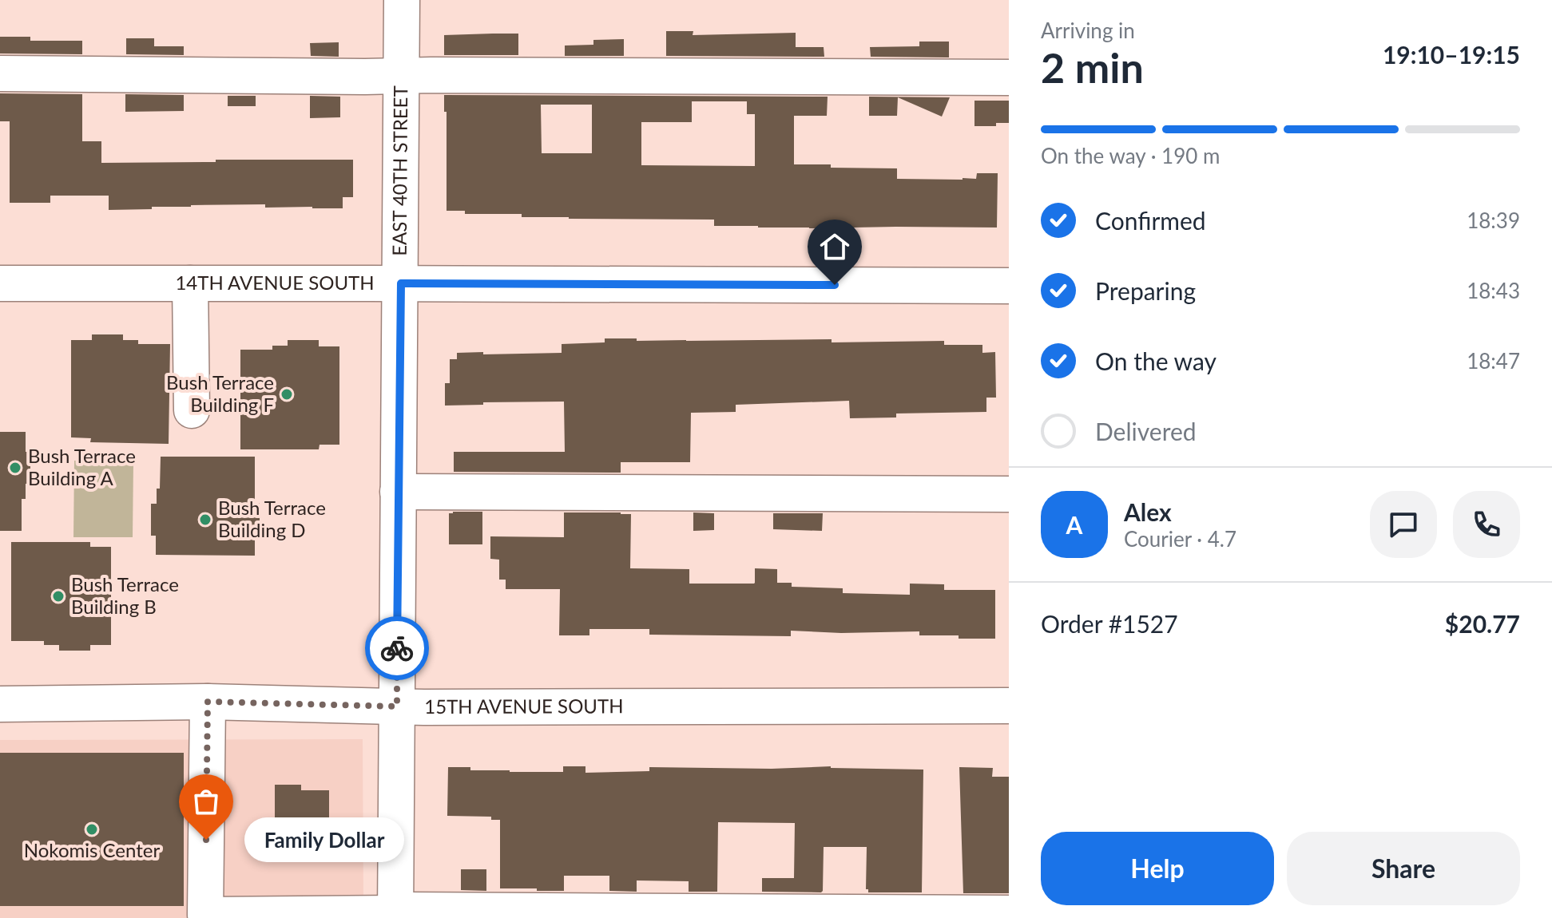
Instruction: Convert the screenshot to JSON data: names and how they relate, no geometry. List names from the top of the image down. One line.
{"streets":{"street":["EAST 40TH STREET","14TH AVENUE SOUTH","15TH AVENUE SOUTH"]},"crossings":[["EAST 40TH STREET","14TH AVENUE SOUTH"],["EAST 40TH STREET","15TH AVENUE SOUTH"]],"places":["Bush Terrace Building F","Bush Terrace Building A","Bush Terrace Building D","Bush Terrace Building B","Nokomis Center","Family Dollar"],"page":{"heading":["2 min","Arriving in","19:10–19:15"],"panel":["Alex","Courier · 4.7","Order #1527","$20.77"],"bar":"On the way · 190 m","list":[["Confirmed","18:39"],["Preparing","18:43"],["On the way","18:47"],"Delivered"],"round":"A","bubble":"Family Dollar","buttons":["Help","Share"]}}
